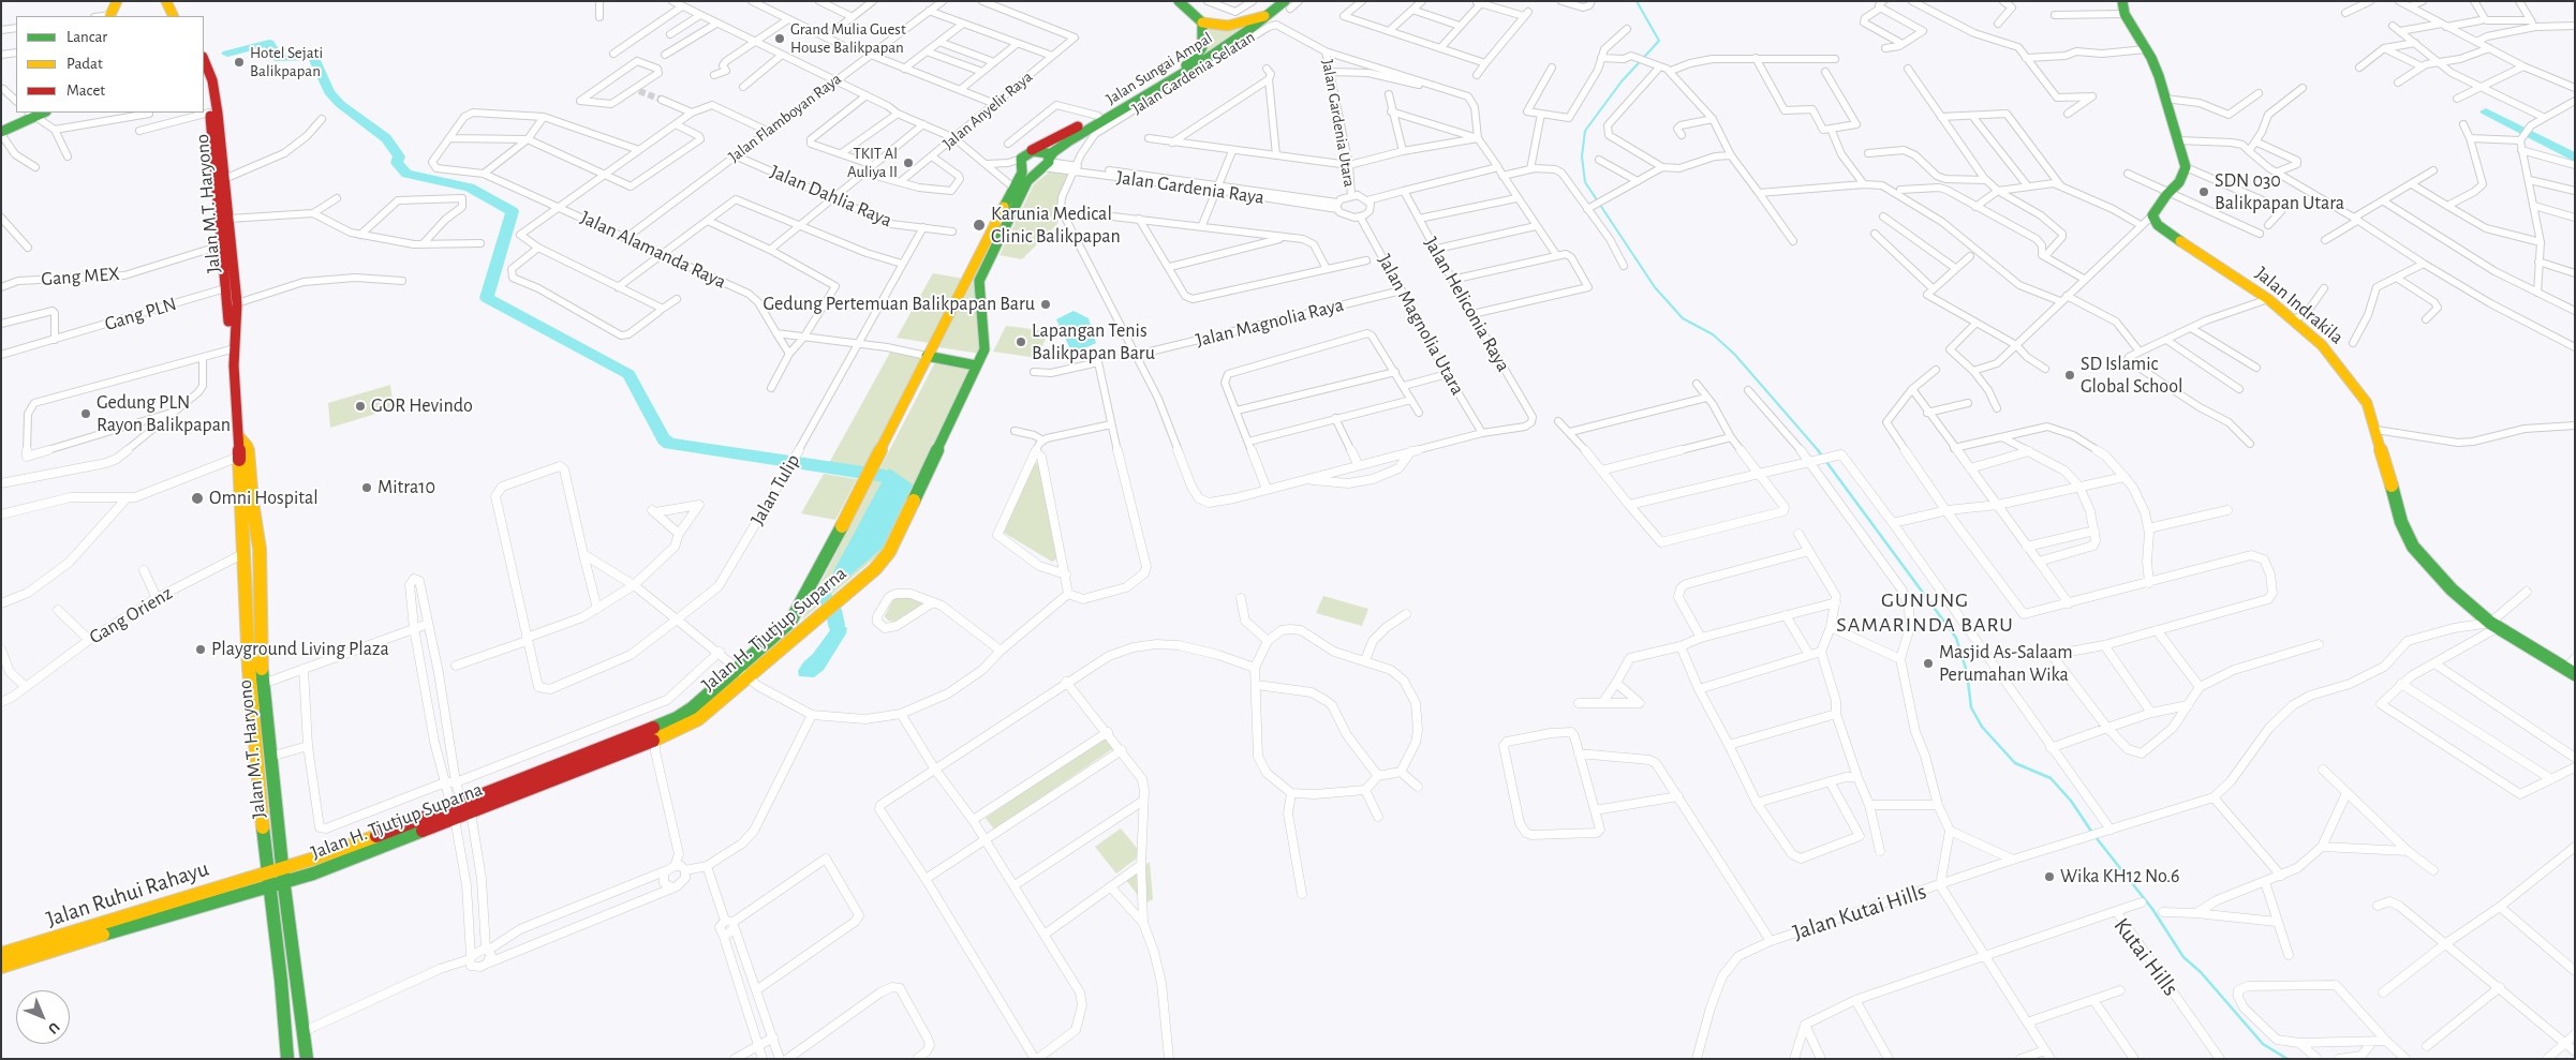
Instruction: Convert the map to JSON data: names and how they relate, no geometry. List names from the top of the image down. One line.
{"streets":{"main road":["Jalan Sungai Ampal","Jalan M.T. Haryono","Jalan Indrakila","Jalan H. Tjutjup Suparna","Jalan Ruhui Rahayu"],"street":["Jalan Gardenia Selatan","Jalan Anyelir Raya","Jalan Flamboyan Raya","Jalan Gardenia Utara","Jalan Gardenia Raya","Jalan Dahlia Raya","Jalan Alamanda Raya","Gang MEX","Jalan Heliconia Raya","Gang PLN","Jalan Magnolia Raya","Jalan Magnolia Utara","Jalan Tulip","Gang Orienz","Jalan Kutai Hills","Kutai Hills"]},"crossings":[["Jalan Sungai Ampal","Jalan Gardenia Raya"],["Jalan Sungai Ampal","Jalan H. Tjutjup Suparna"],["Jalan Gardenia Selatan","Jalan Gardenia Utara"],["Jalan Gardenia Selatan","Jalan Gardenia Raya"],["Jalan Flamboyan Raya","Jalan Dahlia Raya"],["Jalan Flamboyan Raya","Jalan Alamanda Raya"],["Jalan Gardenia Raya","Jalan Magnolia Utara"],["Jalan Gardenia Raya","Jalan H. Tjutjup Suparna"],["Jalan M.T. Haryono","Gang MEX"],["Jalan M.T. Haryono","Gang PLN"],["Jalan M.T. Haryono","Gang Orienz"],["Jalan M.T. Haryono","Jalan H. Tjutjup Suparna"],["Jalan M.T. Haryono","Jalan Ruhui Rahayu"],["Jalan Heliconia Raya","Jalan Magnolia Utara"],["Jalan Magnolia Raya","Jalan Magnolia Utara"],["Jalan H. Tjutjup Suparna","Jalan Ruhui Rahayu"]],"districts":["GUNUNG SAMARINDA BARU"],"places":["Grand Mulia Guest House Balikpapan","Hotel Sejati Balikpapan","TKIT Al Auliya II","SDN 030 Balikpapan Utara","Karunia Medical Clinic Balikpapan","Gedung Pertemuan Balikpapan Baru","Lapangan Tenis Balikpapan Baru","SD Islamic Global School","GOR Hevindo","Gedung PLN Rayon Balikpapan","Mitra10","Omni Hospital","Playground Living Plaza","Masjid As-Salaam Perumahan Wika","Wika KH12 No.6"],"legend":["Lancar","Padat","Macet"],"north":"bottom right"}
